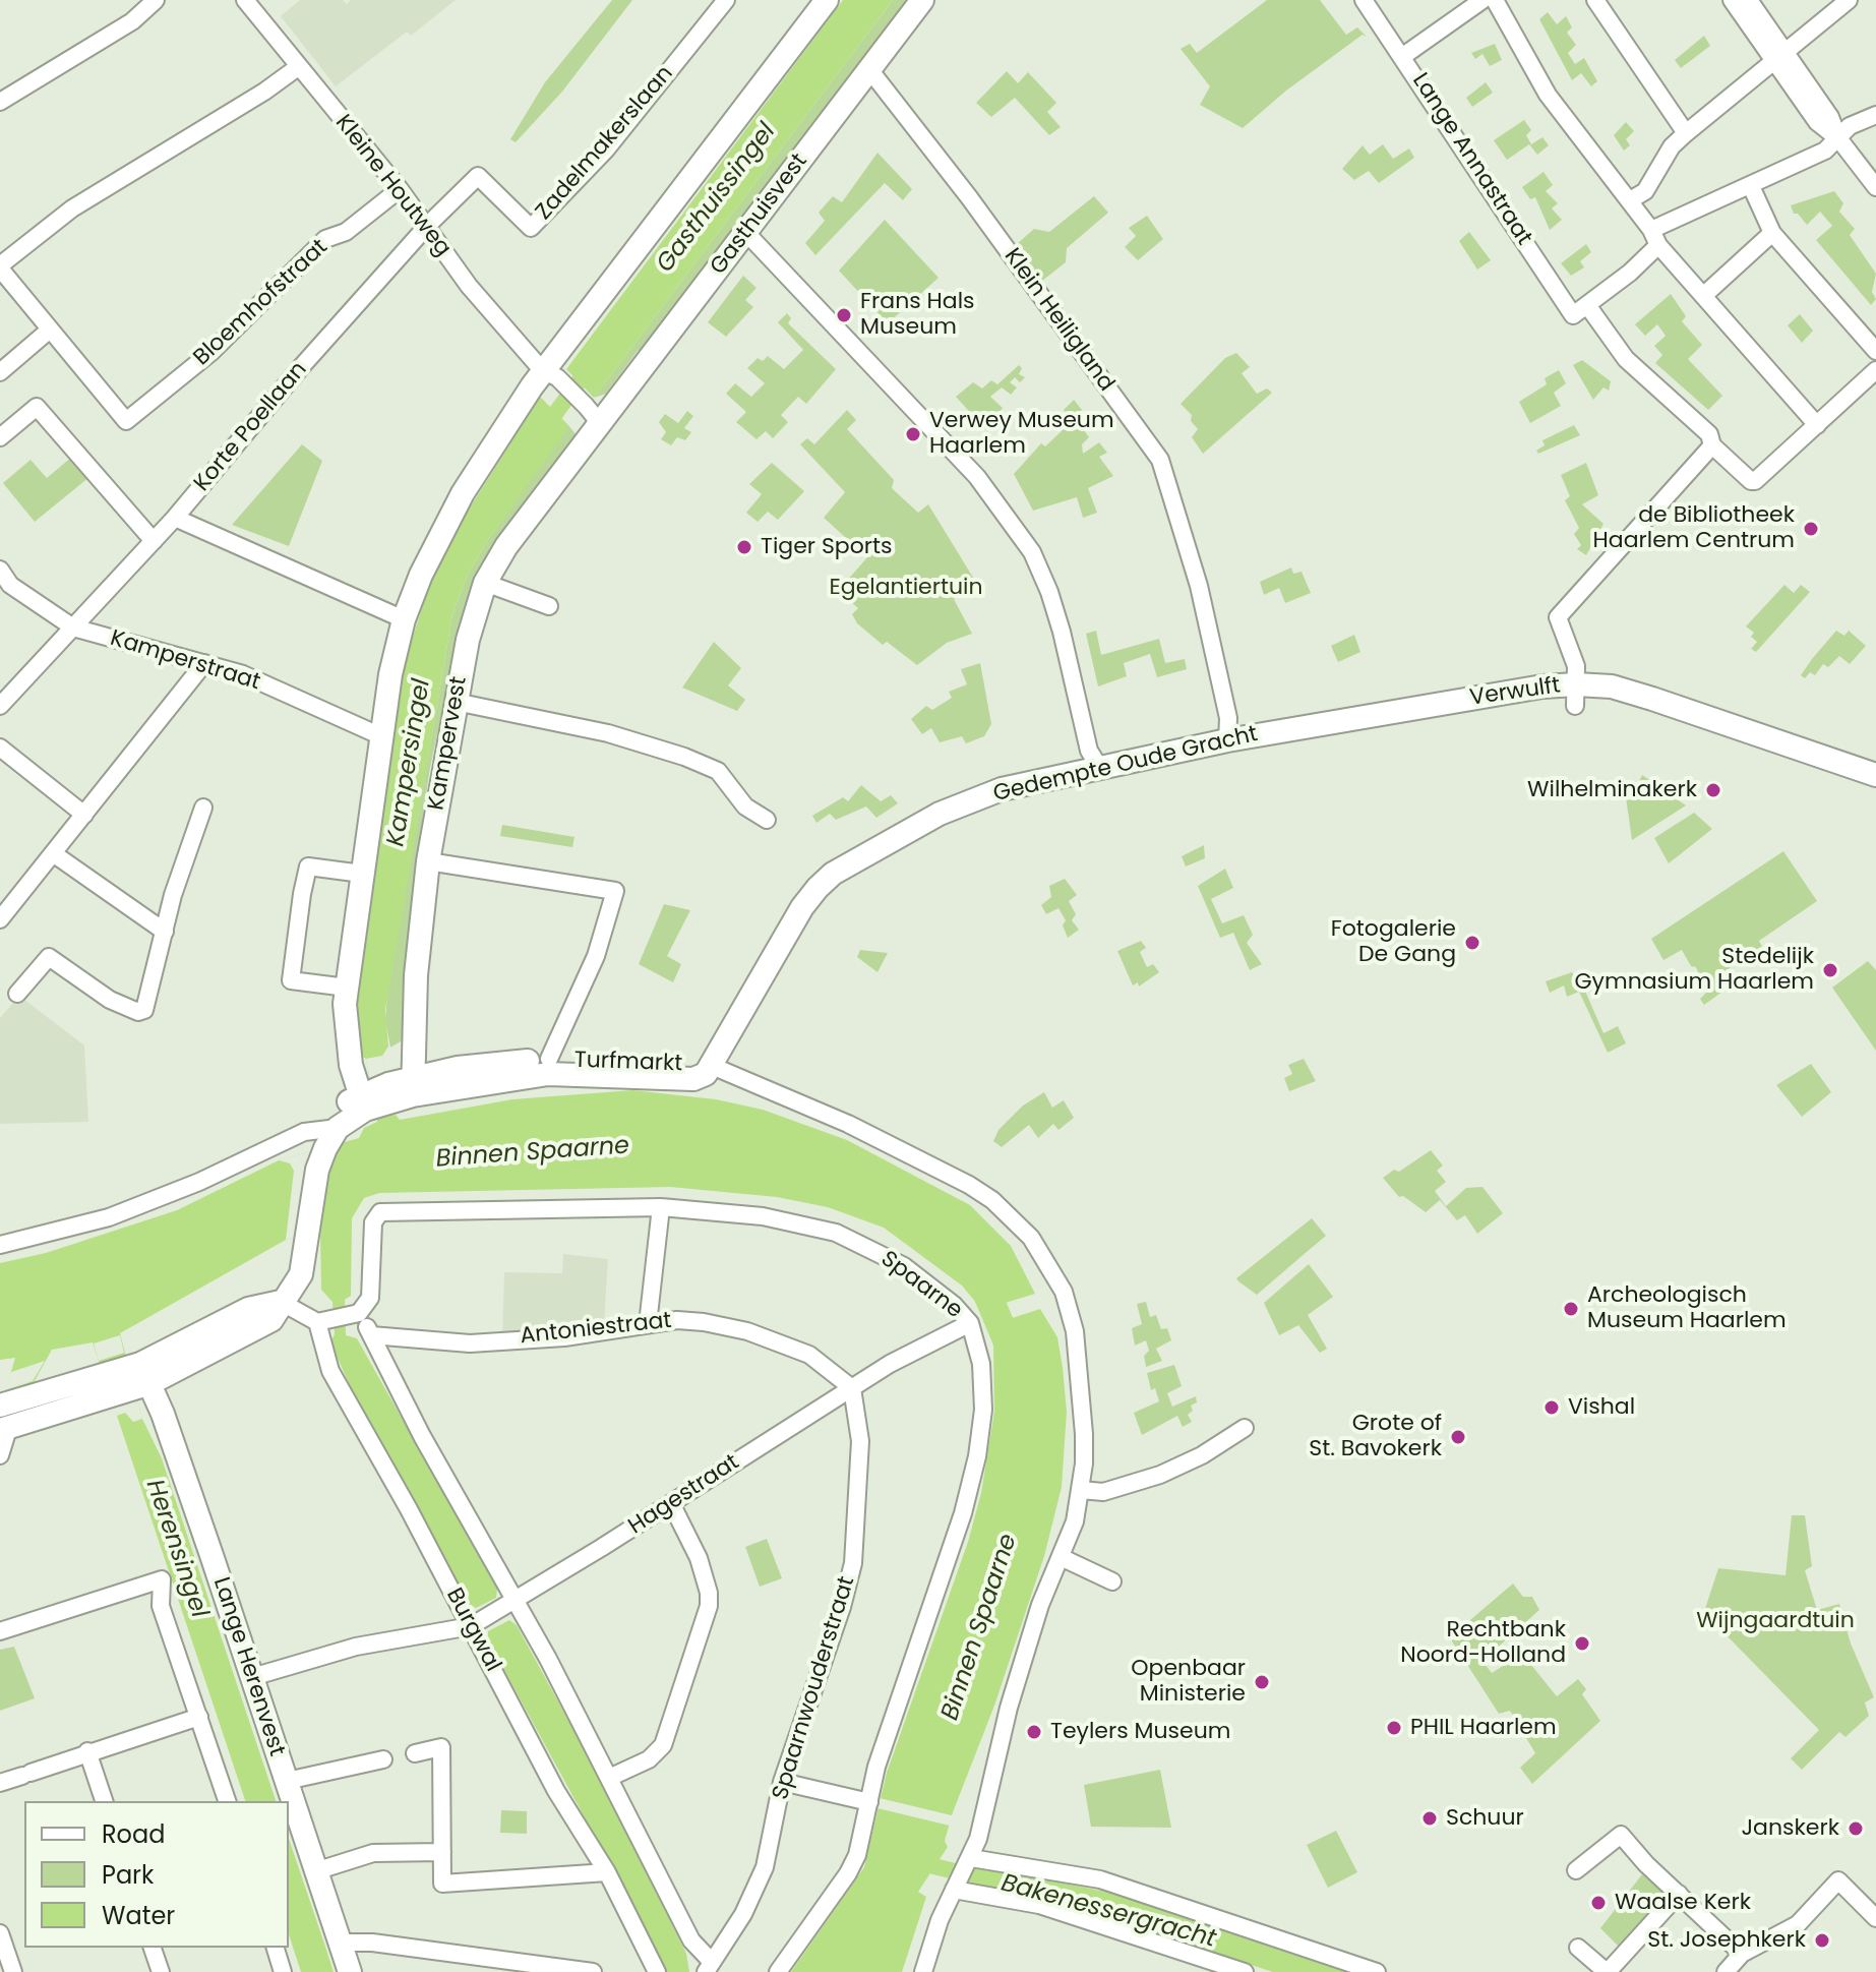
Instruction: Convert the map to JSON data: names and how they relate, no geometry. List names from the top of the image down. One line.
{"streets":{"street":["Zadelmakerslaan","Lange Annastraat","Kleine Houtweg","Gasthuisvest","Bloemhofstraat","Klein Heiligland","Korte Poellaan","Kamperstraat","Verwulft","Kampervest","Gedempte Oude Gracht","Turfmarkt","Spaarne","Antoniestraat","Hagestraat","Burgwal","Lange Herenvest","Spaarnwouderstraat"]},"crossings":[["Zadelmakerslaan","Korte Poellaan"],["Kleine Houtweg","Gasthuisvest"],["Kleine Houtweg","Bloemhofstraat"],["Kleine Houtweg","Korte Poellaan"],["Kleine Houtweg","Kampervest"],["Gasthuisvest","Klein Heiligland"],["Gasthuisvest","Kampervest"],["Klein Heiligland","Gedempte Oude Gracht"],["Korte Poellaan","Kamperstraat"],["Verwulft","Gedempte Oude Gracht"],["Kampervest","Turfmarkt"],["Gedempte Oude Gracht","Turfmarkt"],["Spaarne","Hagestraat"],["Spaarne","Burgwal"],["Antoniestraat","Hagestraat"],["Antoniestraat","Spaarnwouderstraat"],["Hagestraat","Burgwal"],["Hagestraat","Lange Herenvest"],["Hagestraat","Spaarnwouderstraat"]],"water":["Gasthuissingel","Kampersingel","Binnen Spaarne","Herensingel","Bakenessergracht"],"parks":["Egelantiertuin","Wijngaardtuin"],"places":["Frans Hals Museum","Verwey Museum Haarlem","de Bibliotheek Haarlem Centrum","Tiger Sports","Wilhelminakerk","Fotogalerie De Gang","Stedelijk Gymnasium Haarlem","Archeologisch Museum Haarlem","Vishal","Grote of St. Bavokerk","Rechtbank Noord-Holland","Openbaar Ministerie","PHIL Haarlem","Teylers Museum","Schuur","Janskerk","Waalse Kerk","St. Josephkerk"],"legend":["Road","Park","Water"]}
